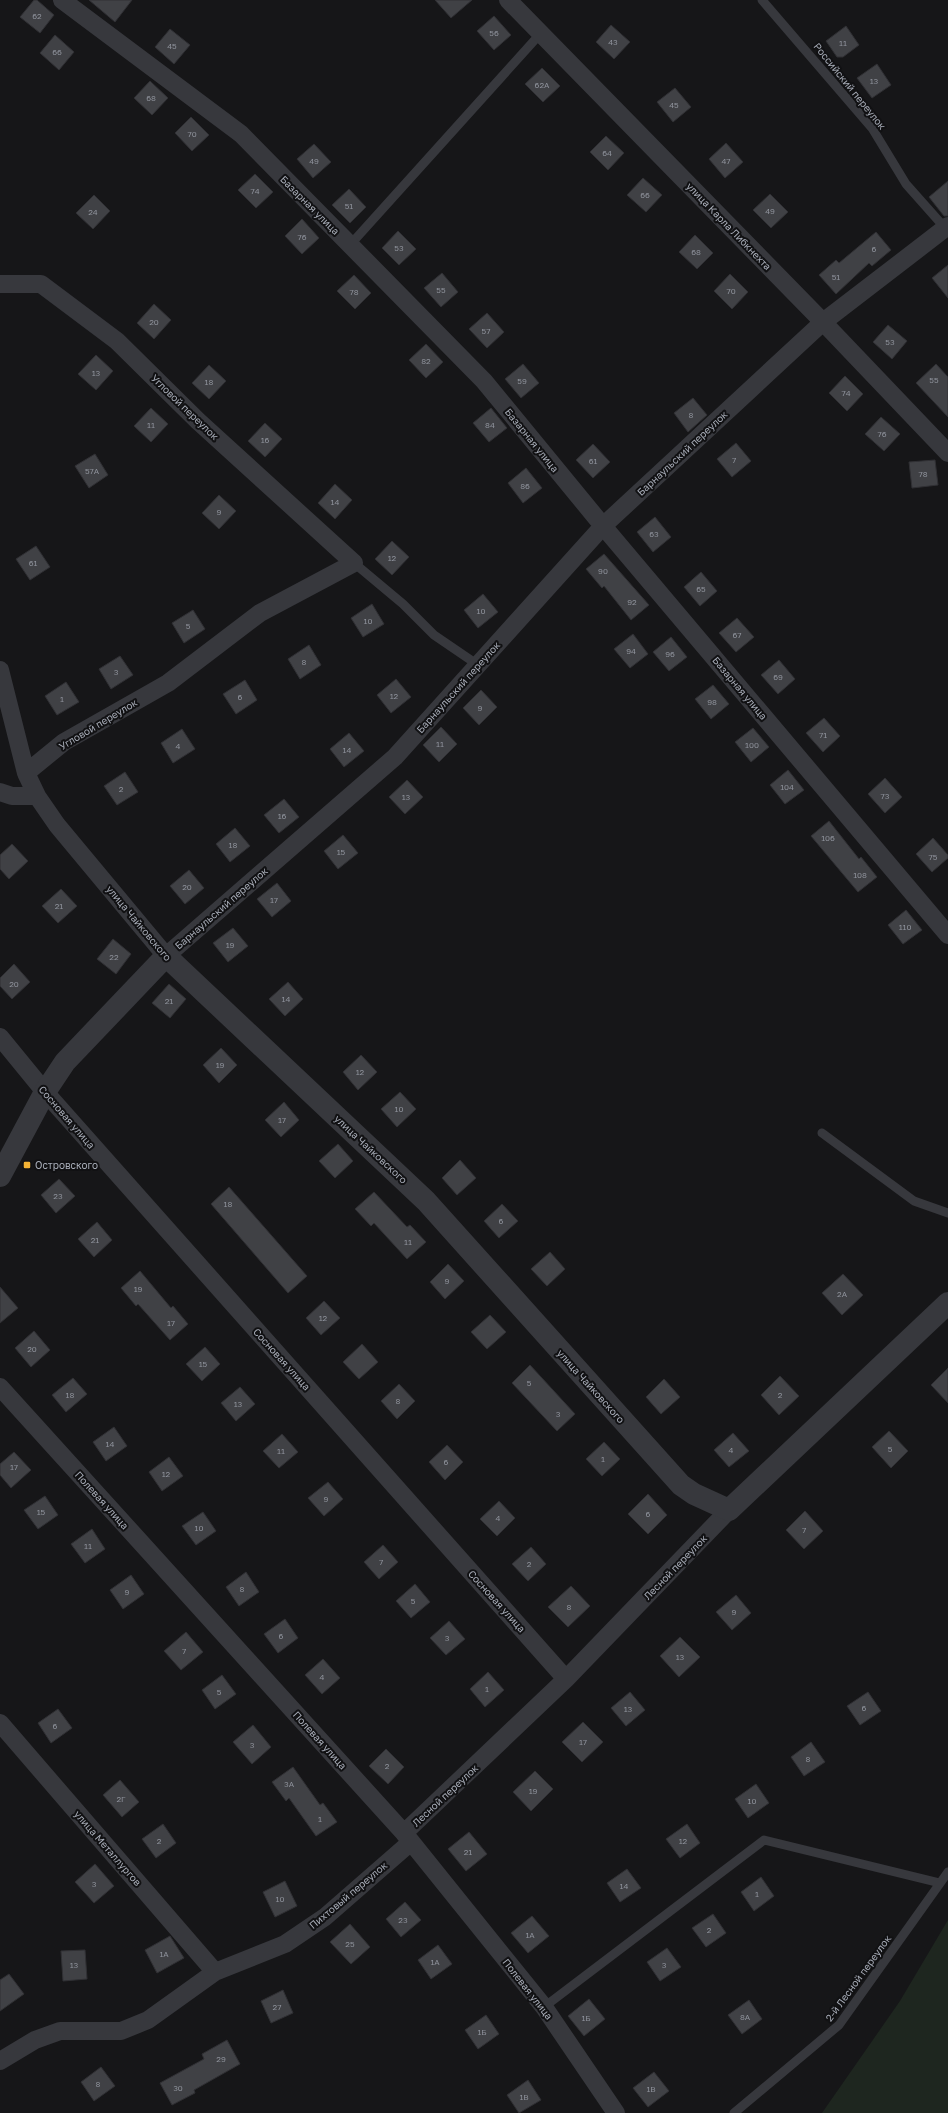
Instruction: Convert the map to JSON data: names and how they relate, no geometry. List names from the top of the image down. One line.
{"streets":{"street":["Базарная улица","улица Карла Либкнехта","Угловой переулок","Барнаульский переулок","улица Чайковского","Сосновая улица","Полевая улица","Лесной переулок","улица Металлургов","Пихтовый переулок"],"lane":["Российский переулок","2-й Лесной переулок"]},"crossings":[["Российский переулок","Барнаульский переулок"],["Базарная улица","Барнаульский переулок"],["улица Карла Либкнехта","Барнаульский переулок"],["Угловой переулок","Барнаульский переулок"],["Угловой переулок","улица Чайковского"],["Барнаульский переулок","улица Чайковского"],["Барнаульский переулок","Сосновая улица"],["улица Чайковского","Лесной переулок"],["Сосновая улица","Лесной переулок"],["Полевая улица","Лесной переулок"],["Полевая улица","Пихтовый переулок"],["Лесной переулок","Пихтовый переулок"],["улица Металлургов","Пихтовый переулок"]],"places":{"transit":["Островского"]},"house_numbers":["62","56","43","11","45","66","13","62А","68","45","70","64","49","47","74","66","51","49","24","76","53","6","68","51","55","70","78","20","57","53","82","13","55","59","18","74","8","11","84","76","16","7","61","57А","78","86","14","9","63","12","61","90","65","92","10","10","5","67","94","96","8","3","69","12","6","1","98","9","71","11","100","4","14","104","2","73","13","16","106","18","15","75","108","20","17","21","110","19","22","20","14","21","19","12","10","17","23","18","6","21","11","9","19","2А","12","17","20","15","5","18","2","8","13","3","14","5","4","11","1","6","17","12","9","15","6","4","10","7","11","7","2","8","9","5","8","9","6","3","7","13","4","1","5","6","13","6","17","3","8","2","3А","19","2Г","10","1","2","12","21","3","14","1","10","23","2","1А","25","1А","1А","13","3","27","8А","1Б","1Б","29","8","30","1В","1В"]}
